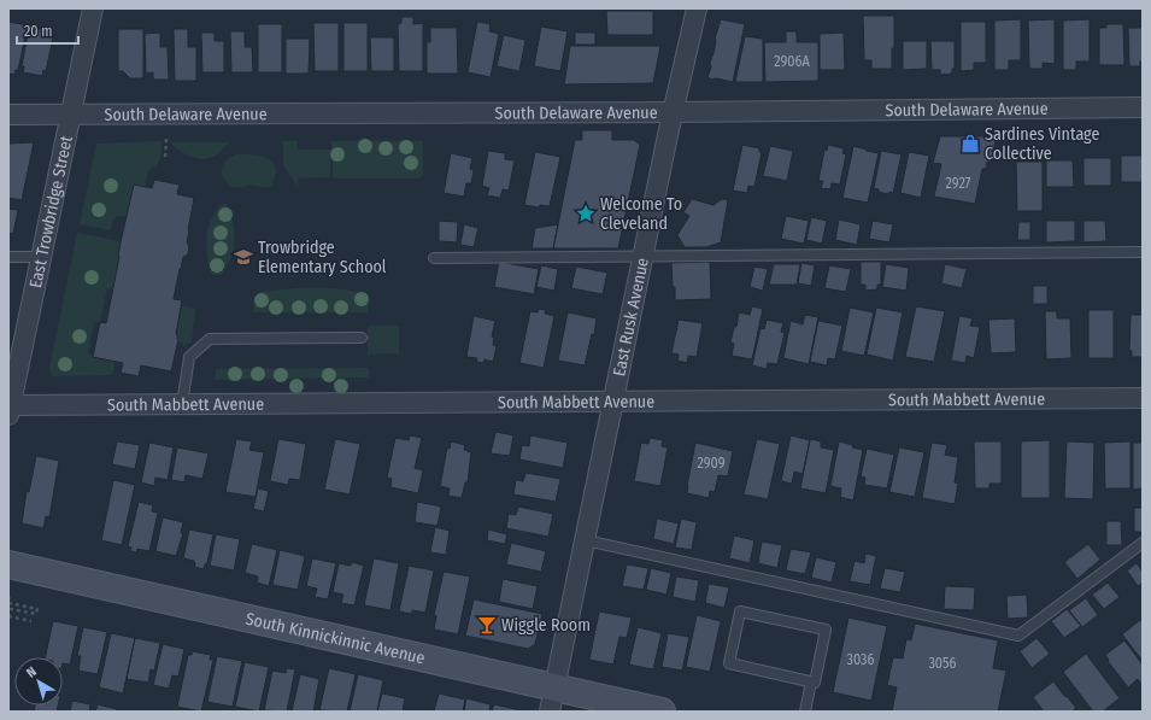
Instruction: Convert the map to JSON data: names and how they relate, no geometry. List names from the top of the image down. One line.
{"streets":{"main road":["South Kinnickinnic Avenue"],"street":["South Delaware Avenue","East Trowbridge Street","East Rusk Avenue","South Mabbett Avenue"]},"crossings":[["South Delaware Avenue","East Trowbridge Street"],["South Delaware Avenue","East Rusk Avenue"],["East Trowbridge Street","South Mabbett Avenue"],["East Rusk Avenue","South Mabbett Avenue"],["East Rusk Avenue","South Kinnickinnic Avenue"]],"places":{"shop":["Sardines Vintage Collective"],"place":["Welcome To Cleveland"],"school or university":["Trowbridge Elementary School"],"bar":["Wiggle Room"]},"house_numbers":["2906A","2927","2909","3036","3056"],"scale_bar":"20 m","north":"top left"}
